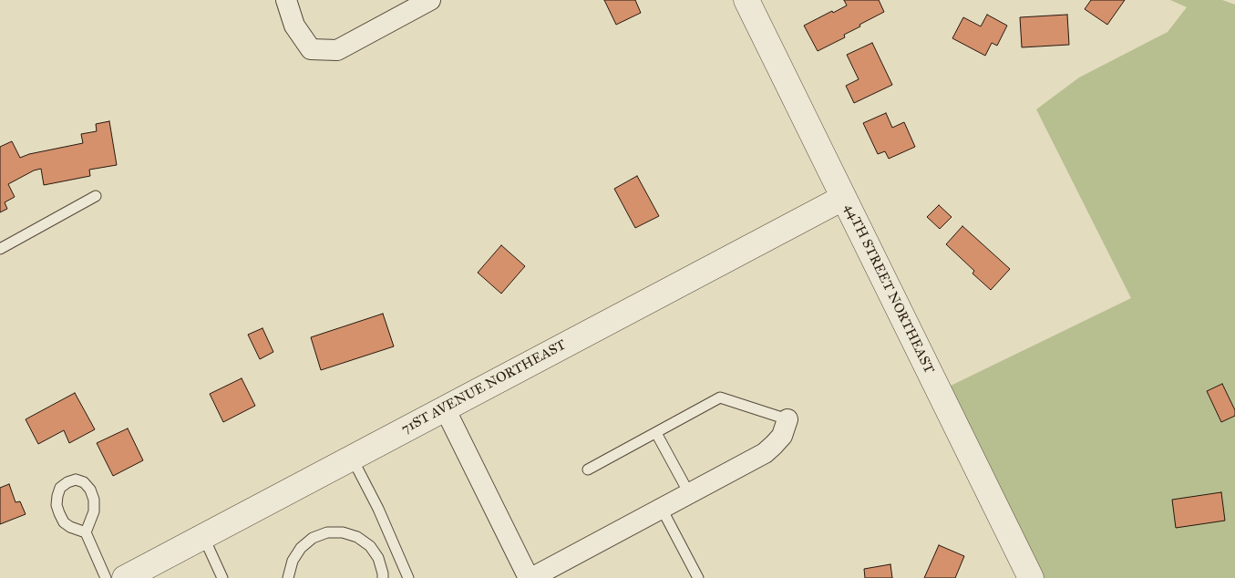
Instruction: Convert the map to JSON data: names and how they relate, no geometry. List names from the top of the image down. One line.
{"streets":{"street":["44TH STREET NORTHEAST","71ST AVENUE NORTHEAST"]},"crossings":[["44TH STREET NORTHEAST","71ST AVENUE NORTHEAST"]]}
